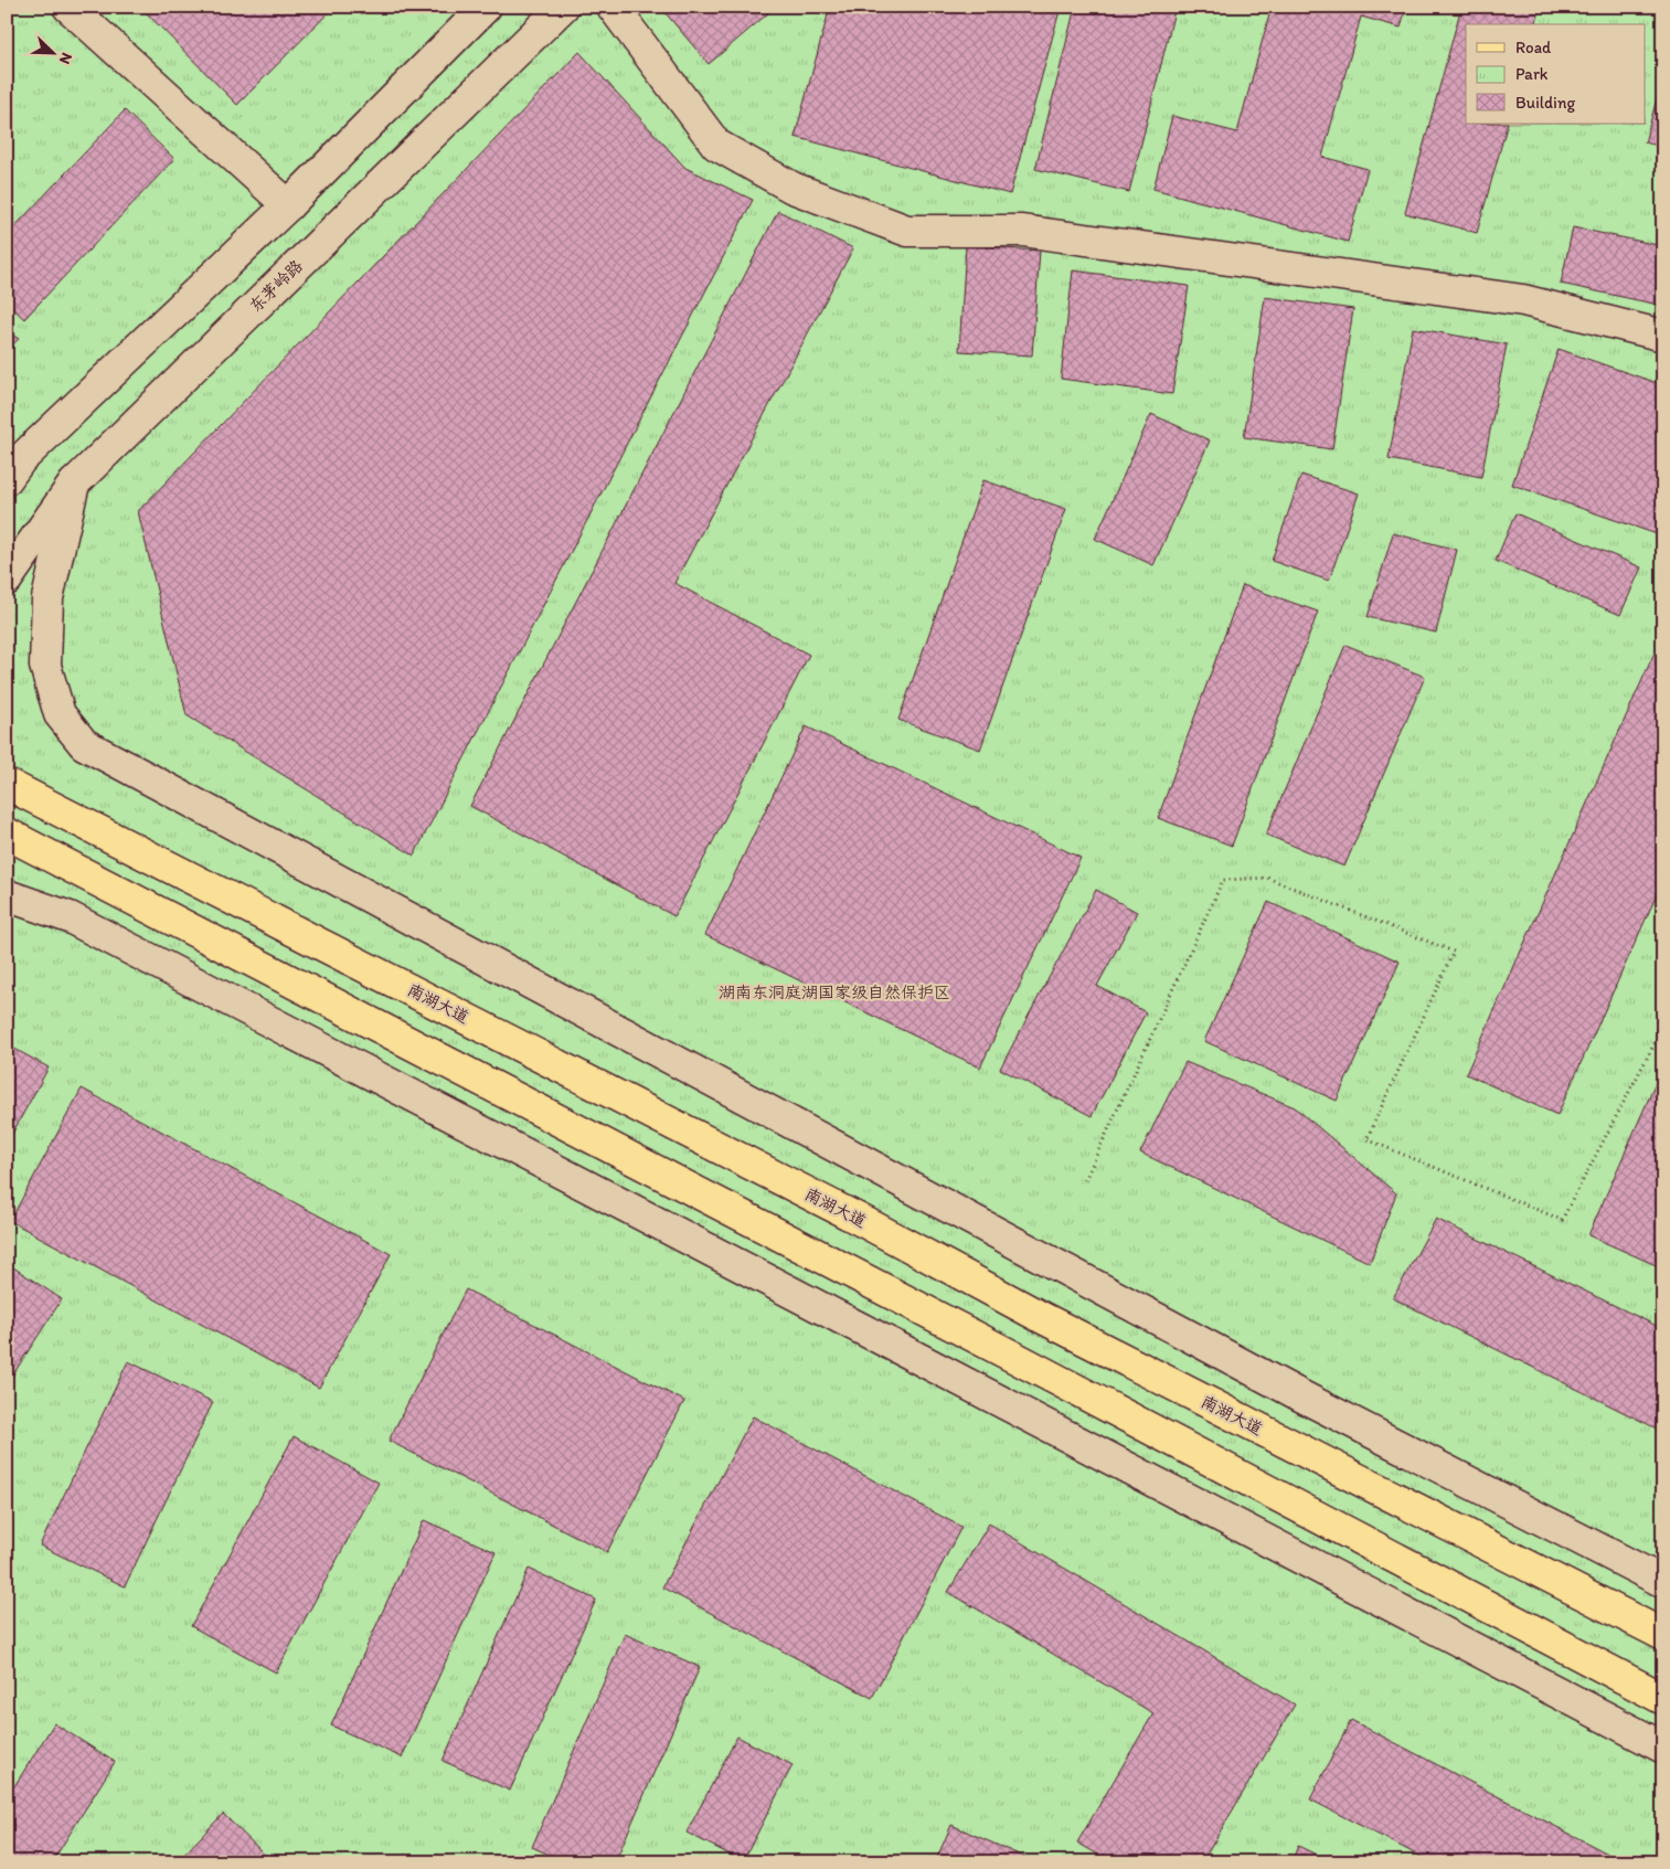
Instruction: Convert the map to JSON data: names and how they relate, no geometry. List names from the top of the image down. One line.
{"streets":{"main road":["南湖大道"],"street":["东茅岭路"]},"parks":["湖南东洞庭湖国家级自然保护区"],"legend":["Road","Park","Building"],"north":"bottom right"}
